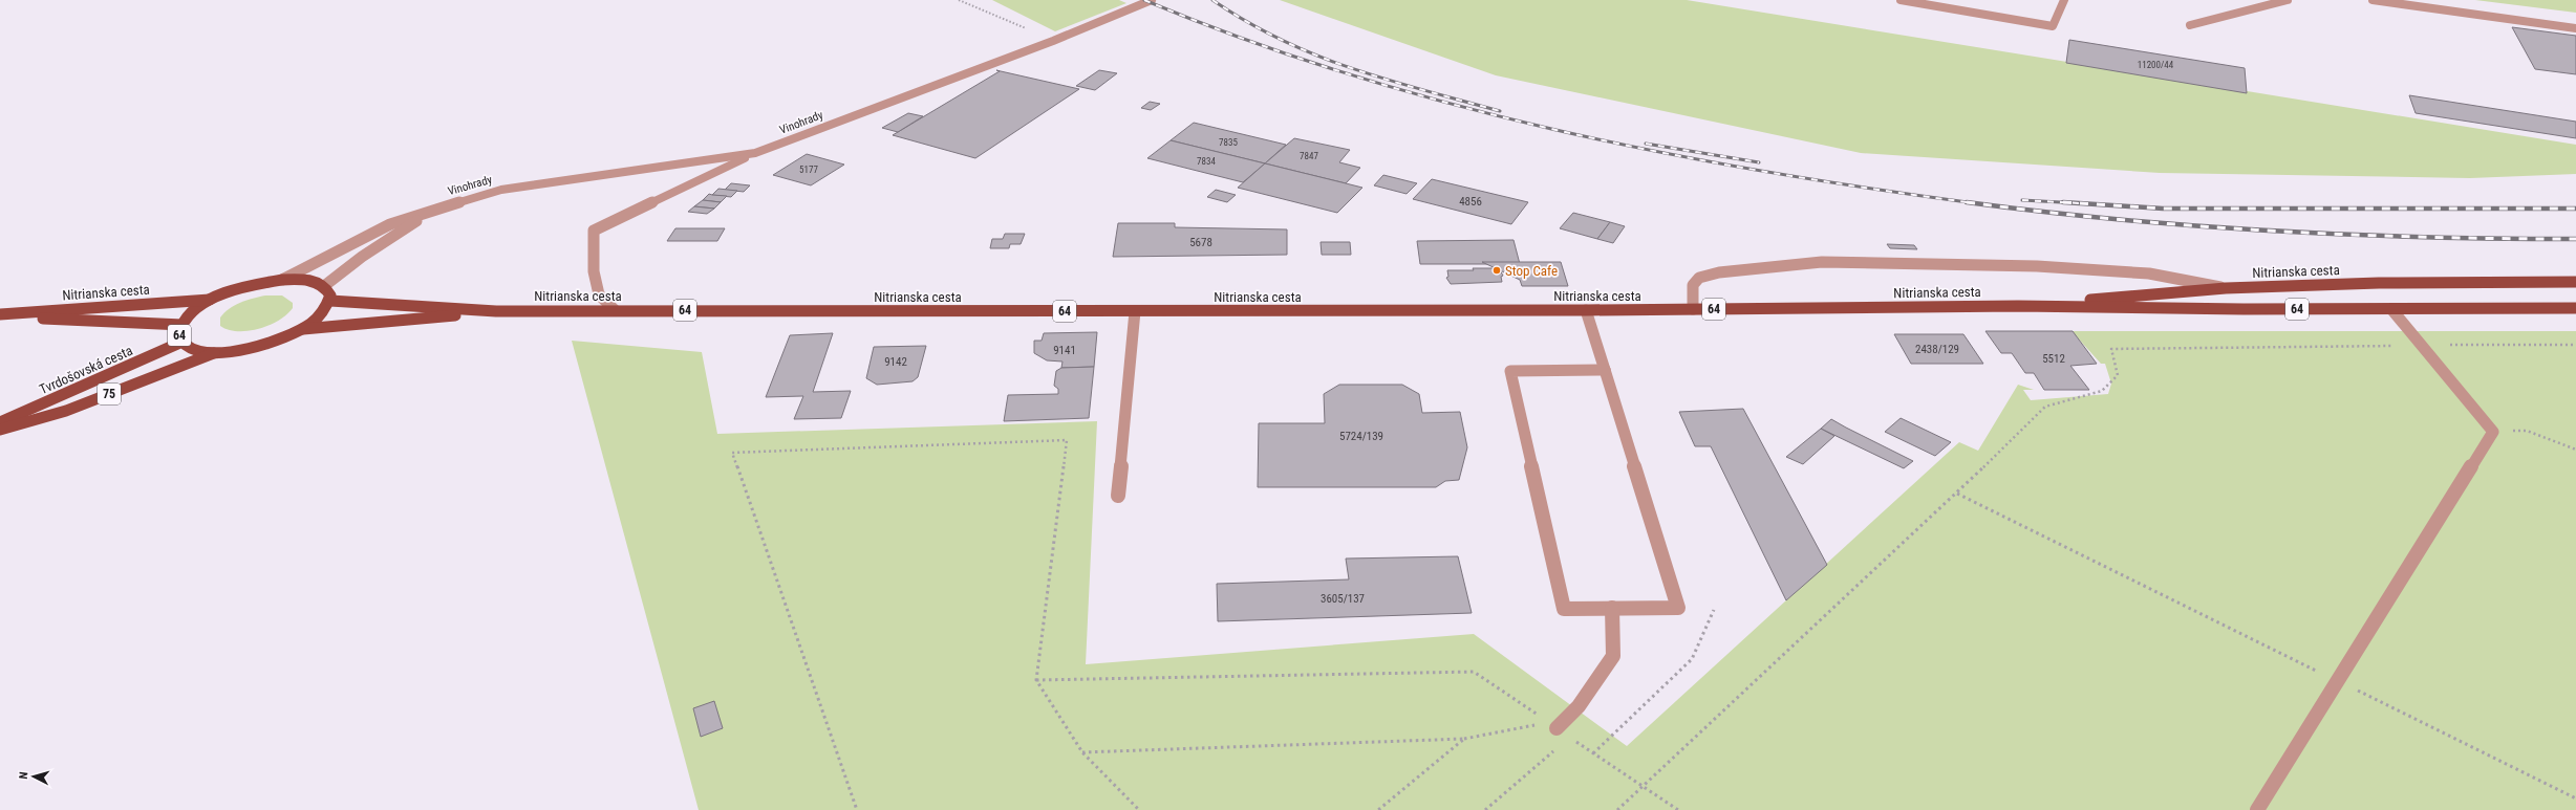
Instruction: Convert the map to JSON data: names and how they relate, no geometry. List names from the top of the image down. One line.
{"streets":{"main road":["Nitrianska cesta","64","Tvrdošovská cesta","75"],"street":["Vinohrady"]},"crossings":[["Vinohrady","64"],["Nitrianska cesta","64"],["64","Tvrdošovská cesta"]],"places":["Stop Cafe"],"house_numbers":["11200/44","7835","7847","7834","5177","4856","5678","2438/129","9141","5512","9142","5724/139","3605/137"],"north":"left"}
